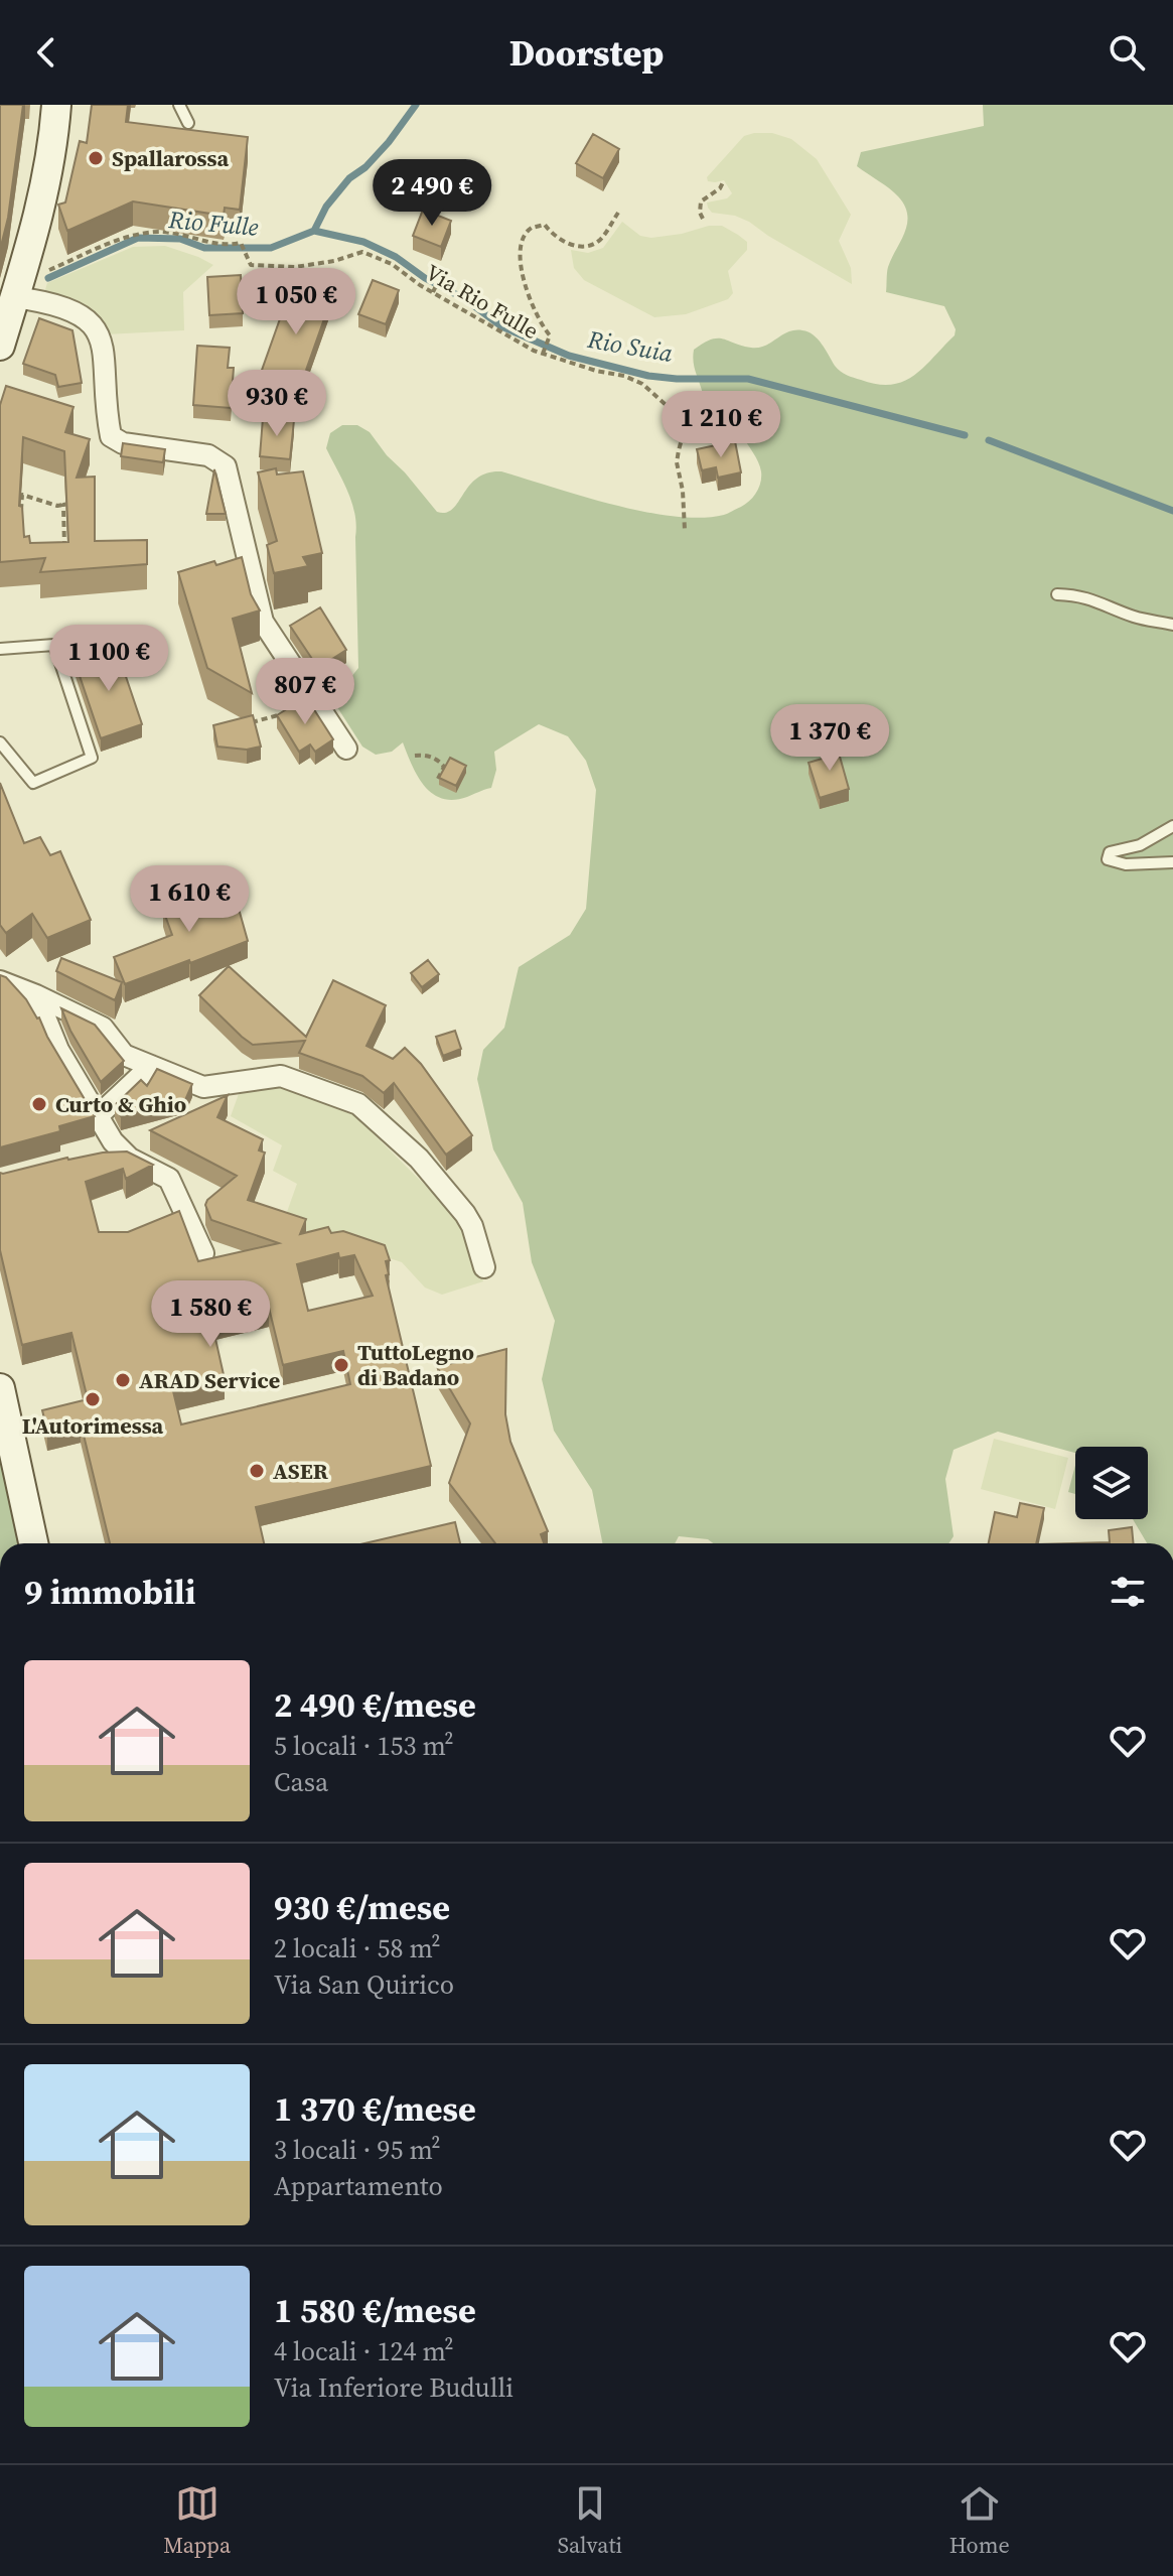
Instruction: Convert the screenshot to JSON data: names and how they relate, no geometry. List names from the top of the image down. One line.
{"streets":{"path":["Via Rio Fulle"]},"water":["Rio Fulle","Rio Suia"],"places":["Spallarossa","Curto & Ghio","TuttoLegno di Badano","ARAD Service","L'Autorimessa","ASER"],"page":{"header":"Doorstep","price":["2 490 €","1 050 €","930 €","1 210 €","1 100 €","807 €","1 370 €","1 610 €","1 580 €"],"heading":"9 immobili","list":[{"name":"2 490 €/mese","note":"5 locali · 153 m² · Casa"},{"name":"930 €/mese","note":"2 locali · 58 m² · Via San Quirico"},{"name":"1 370 €/mese","note":"3 locali · 95 m² · Appartamento"},{"name":"1 580 €/mese","note":"4 locali · 124 m² · Via Inferiore Budulli"}],"tabs":["Mappa","Salvati","Home"]}}
